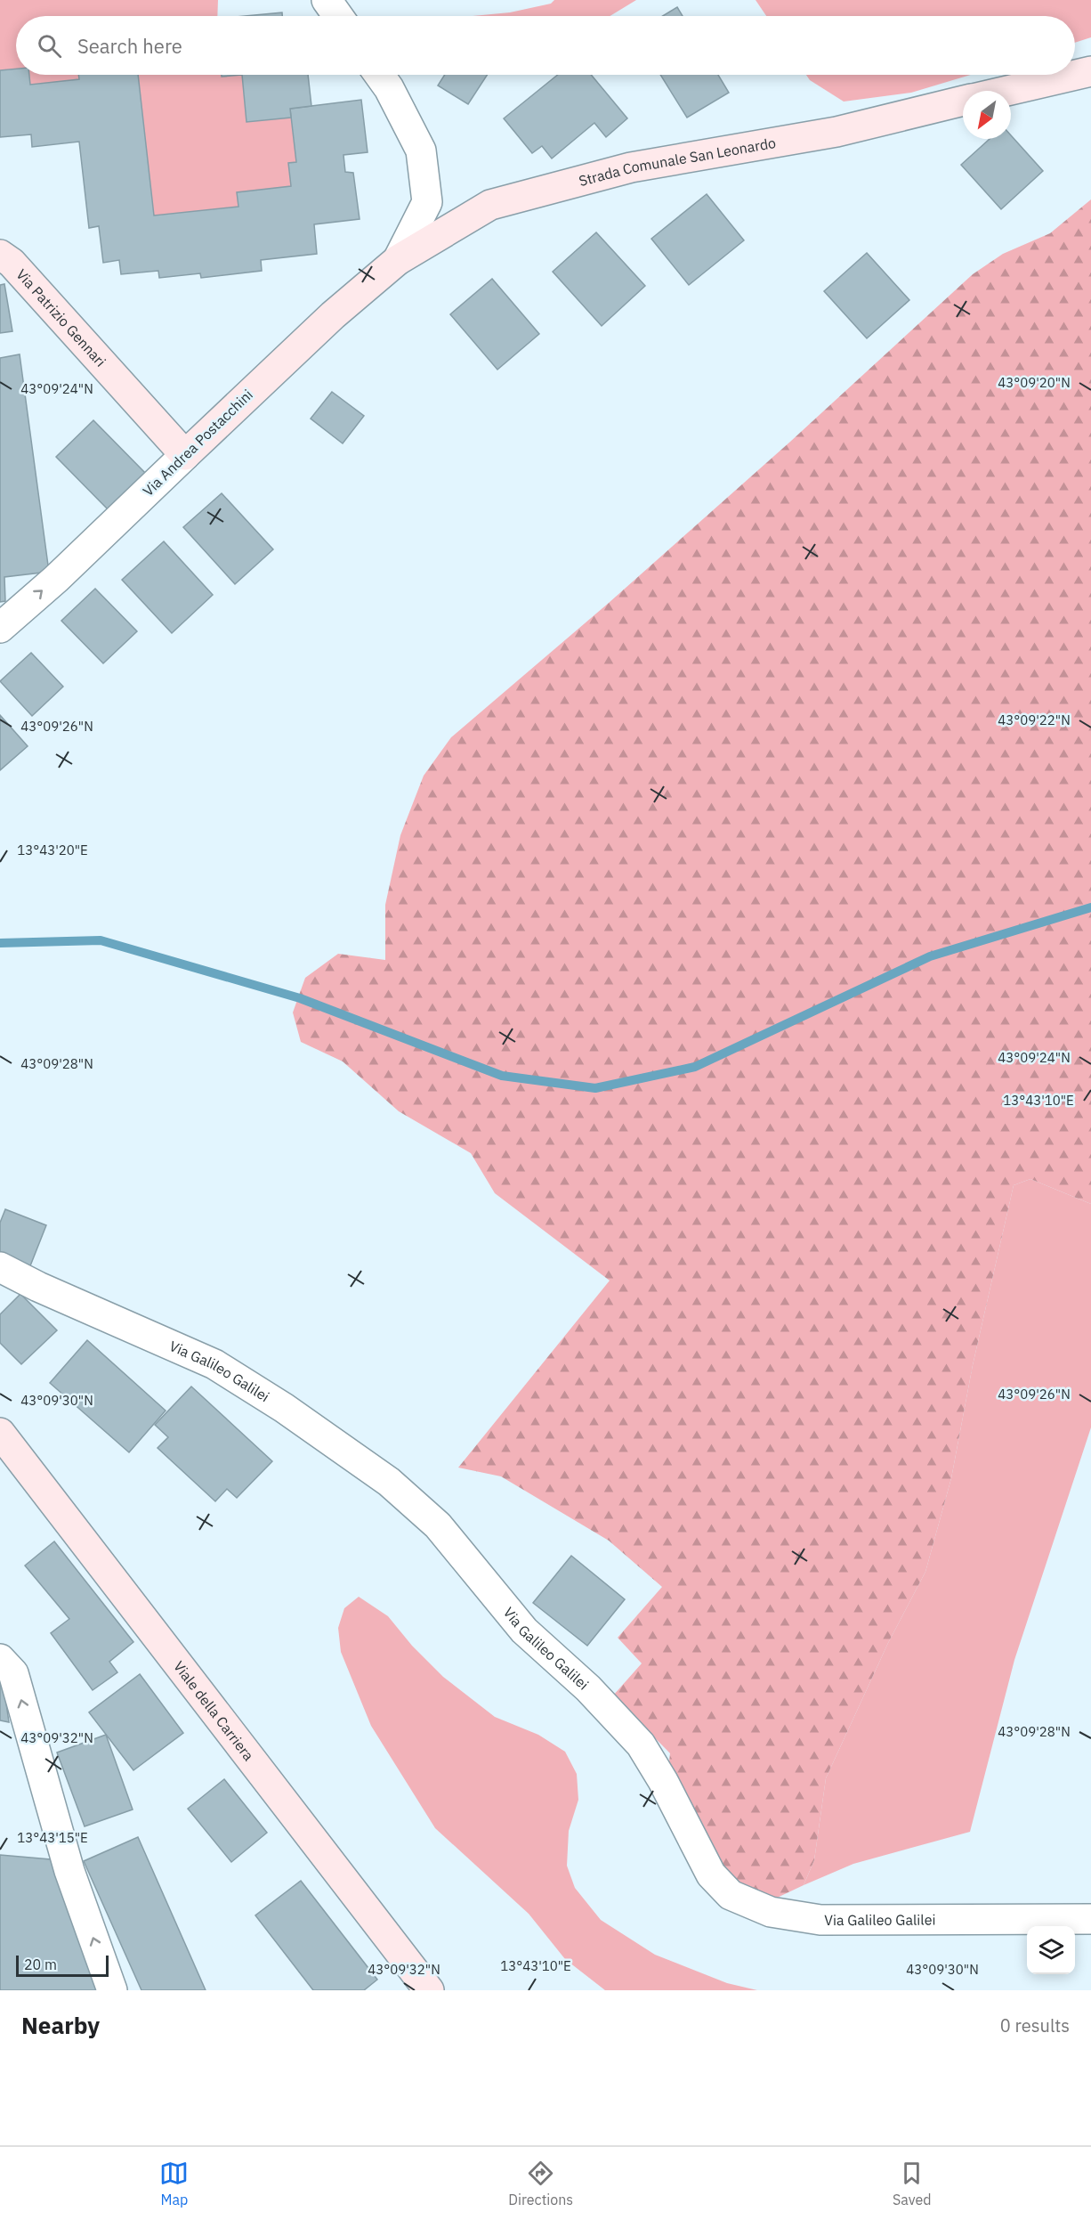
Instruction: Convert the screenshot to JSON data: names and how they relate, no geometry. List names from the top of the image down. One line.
{"streets":{"street":["Strada Comunale San Leonardo","Via Patrizio Gennari","Via Andrea Postacchini","Via Galileo Galilei","Viale della Carriera"]},"crossings":[["Strada Comunale San Leonardo","Via Andrea Postacchini"],["Via Patrizio Gennari","Via Andrea Postacchini"]],"one_way":["Via Andrea Postacchini"],"scale_bar":"20 m","north":"bottom left","page":{"search":"Search here","scale":"20 m","heading":["Nearby","0 results"],"nav":["Map","Directions","Saved"]},"coordinates":["43°09'20\"N","43°09'24\"N","43°09'22\"N","43°09'26\"N","13°43'20\"E","43°09'28\"N","13°43'10\"E","43°09'30\"N","43°09'32\"N","13°43'15\"E"]}
